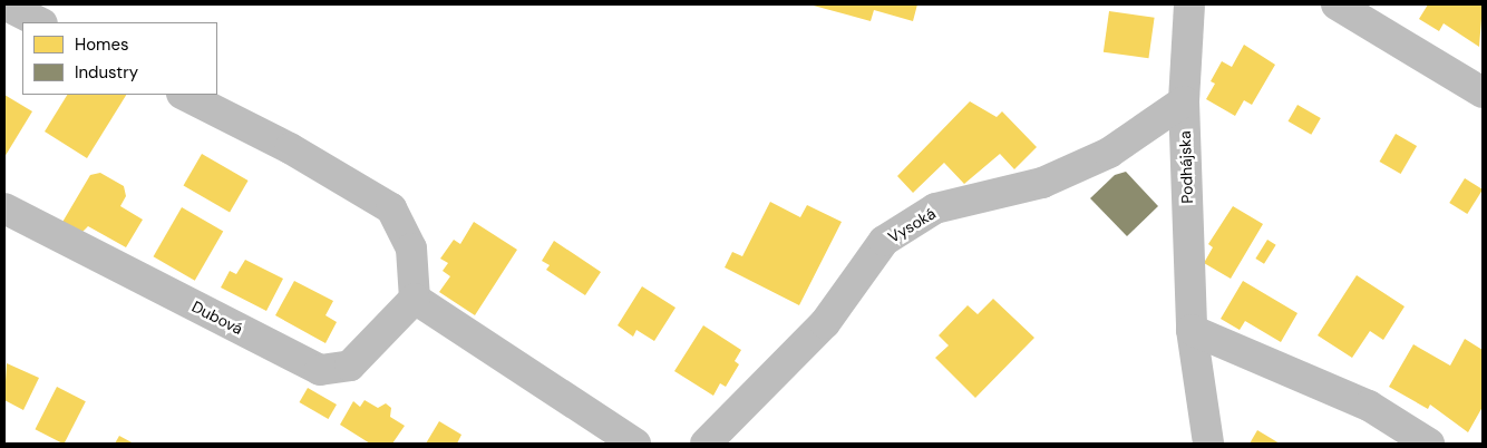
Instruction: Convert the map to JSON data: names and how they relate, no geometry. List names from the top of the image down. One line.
{"streets":{"street":["Podhájska","Vysoká","Dubová"]},"crossings":[["Podhájska","Vysoká"]],"legend":["Homes","Industry"]}
